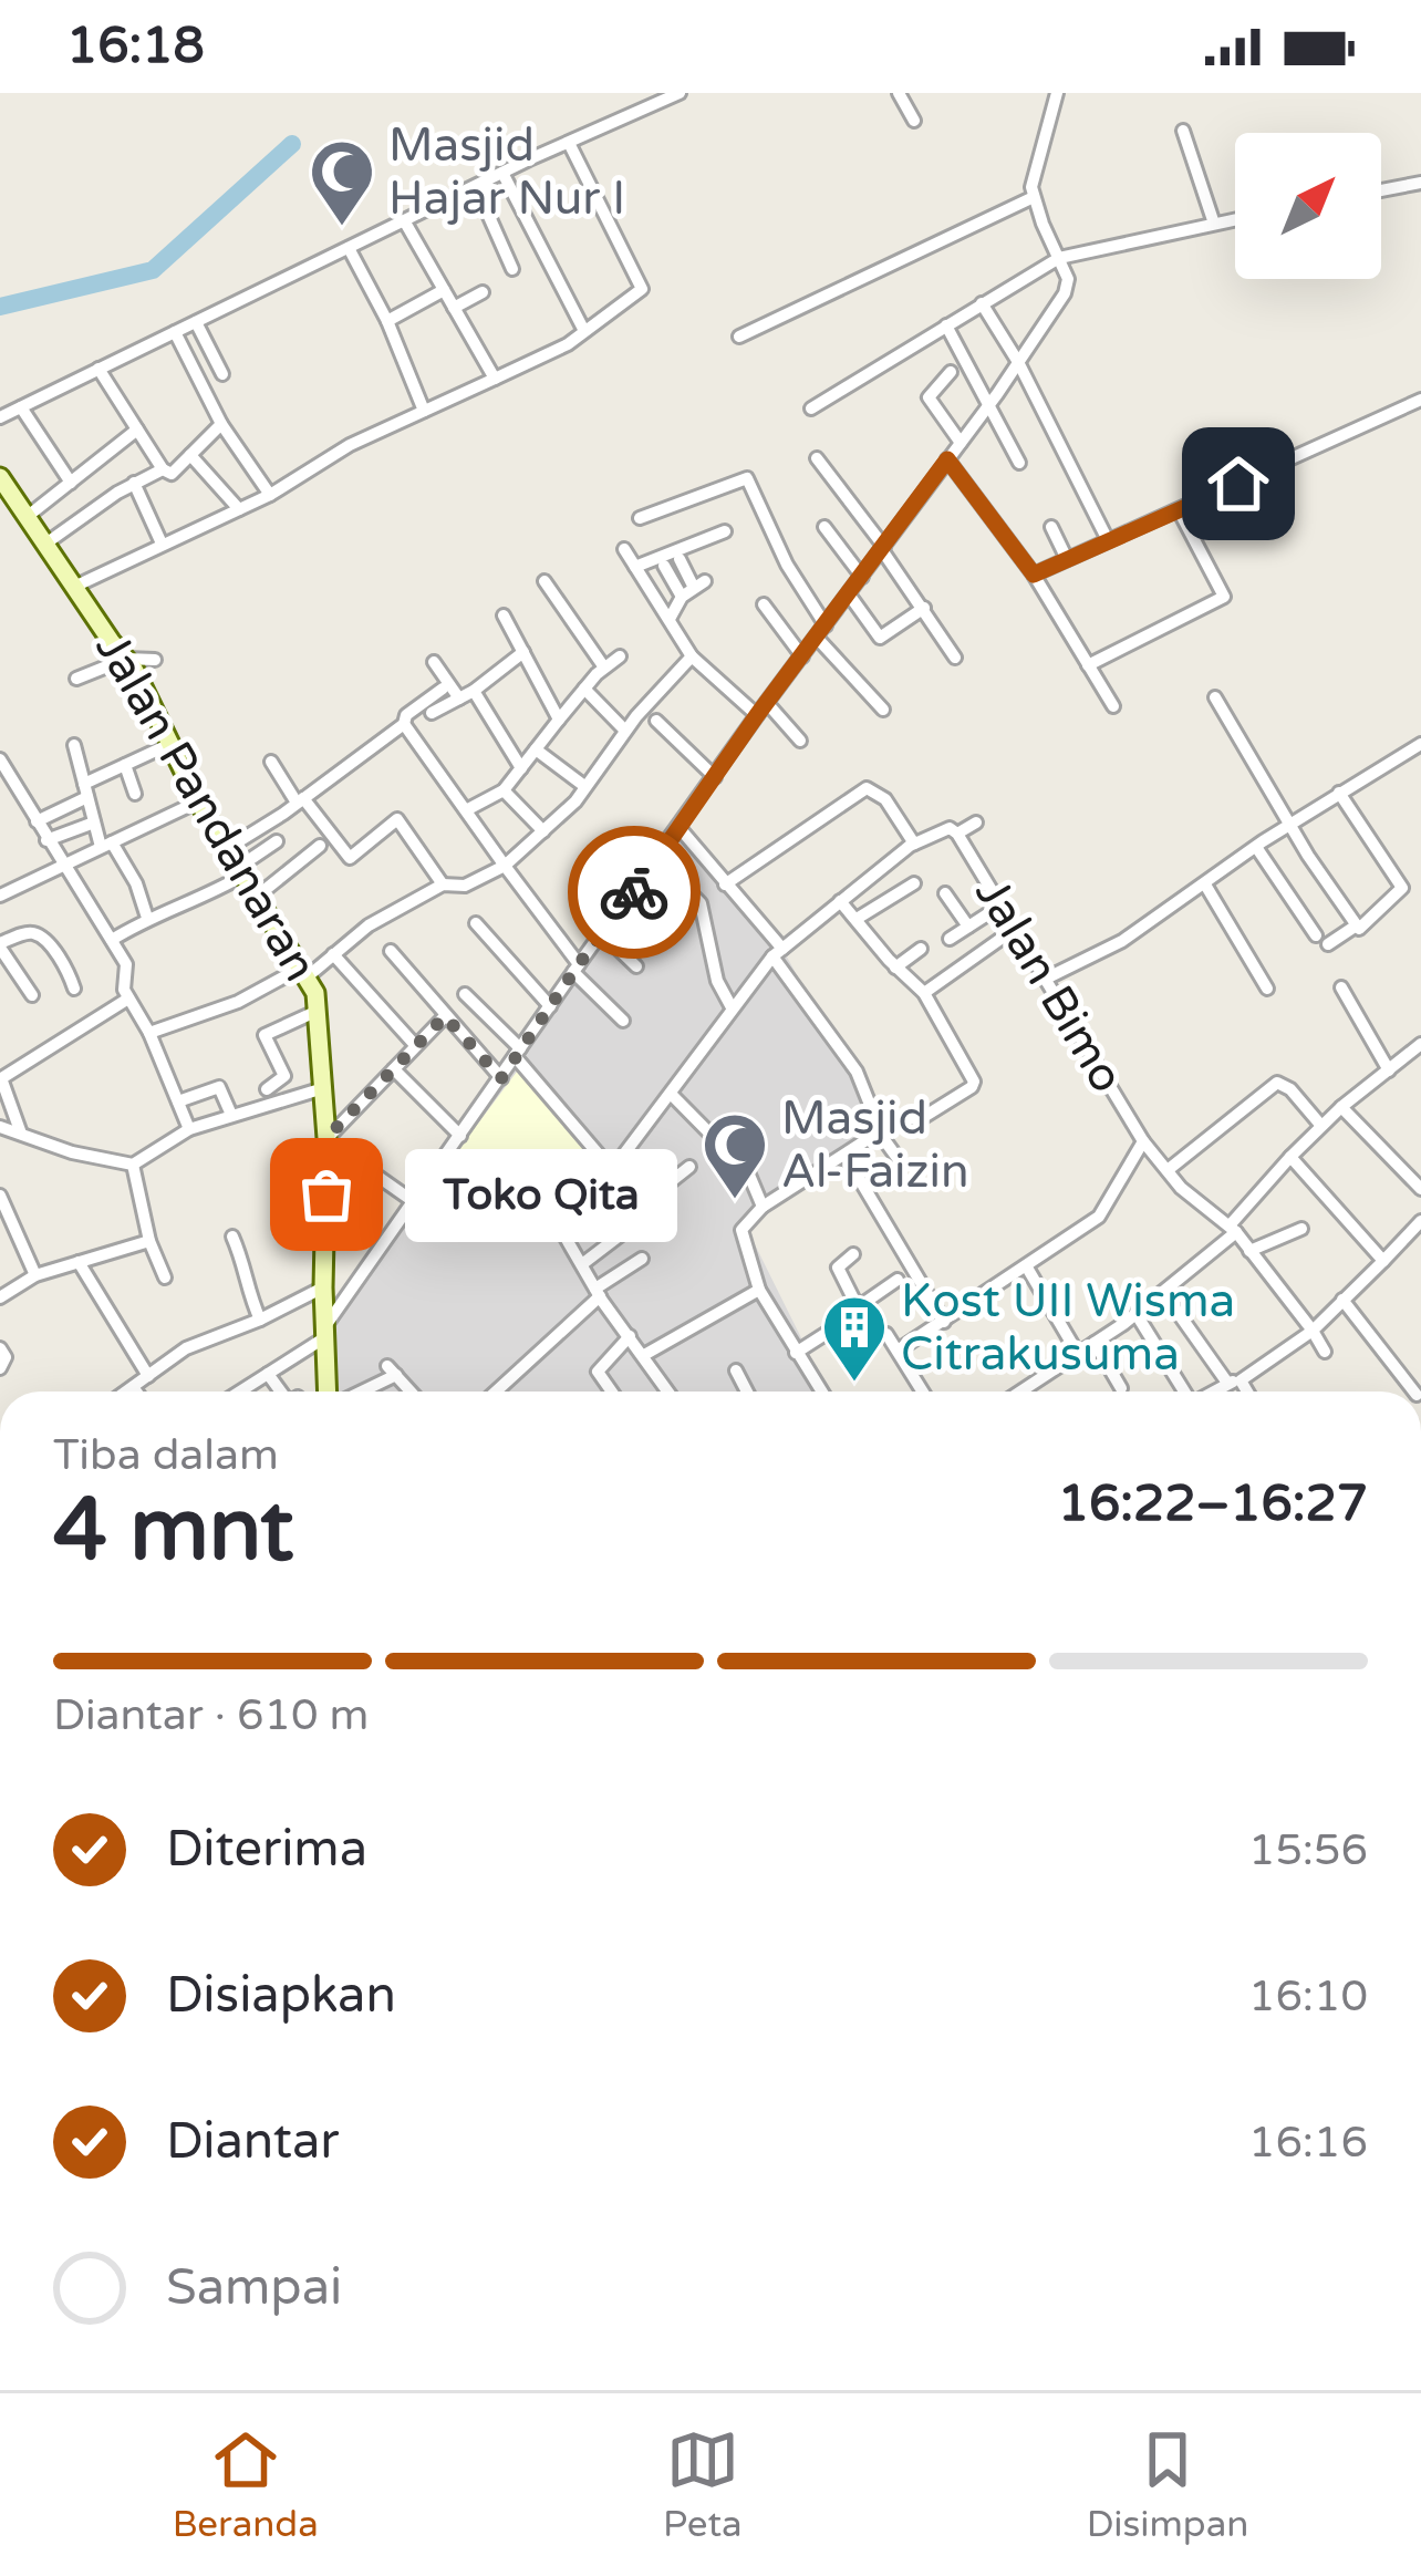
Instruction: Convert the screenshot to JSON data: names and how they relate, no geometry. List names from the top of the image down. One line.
{"streets":{"main road":["Jalan Pandanaran"],"street":["Jalan Bimo"]},"places":{"mosque":["Masjid Hajar Nur I","Masjid Al-Faizin"],"other":["Toko Qita"],"building":["Kost UII Wisma Citrakusuma"]},"north":"top right","page":{"status":"16:18","bubble":"Toko Qita","heading":["4 mnt","Tiba dalam","16:22–16:27"],"bar":"Diantar · 610 m","list":[["Diterima","15:56"],["Disiapkan","16:10"],["Diantar","16:16"],"Sampai"],"tabs":["Beranda","Peta","Disimpan"]}}
